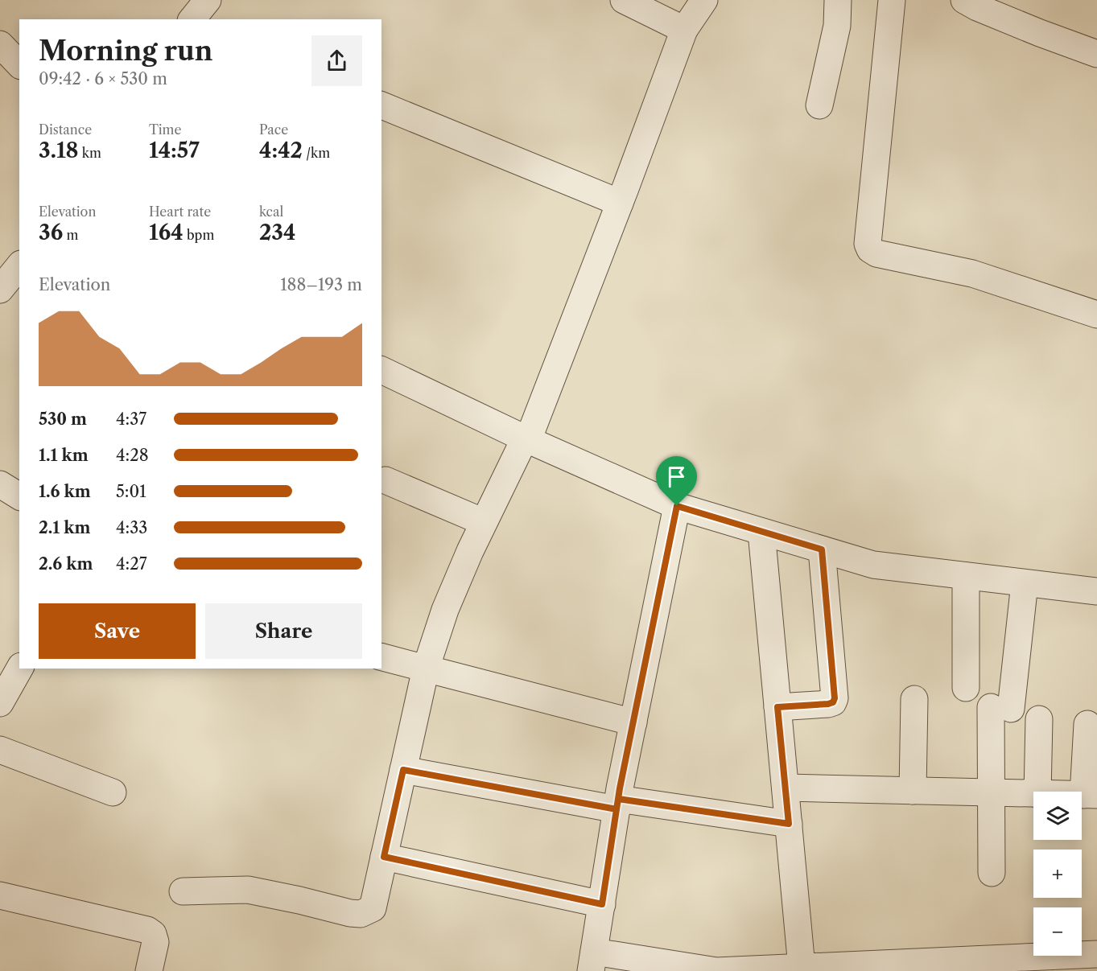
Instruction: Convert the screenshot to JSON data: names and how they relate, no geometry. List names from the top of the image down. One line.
{"page":{"heading":["Morning run","09:42 · 6 × 530 m"],"stats":[["Distance","3.18 km"],["Time","14:57"],["Pace","4:42 /km"],["Elevation","36 m"],["Heart rate","164 bpm"],["kcal","234"]],"chart":["Elevation","188–193 m"],"list":[{"name":"530 m","note":"4:37"},{"name":"1.1 km","note":"4:28"},{"name":"1.6 km","note":"5:01"},{"name":"2.1 km","note":"4:33"},{"name":"2.6 km","note":"4:27"}],"buttons":["Save","Share"],"map_buttons":["+","−"]}}
